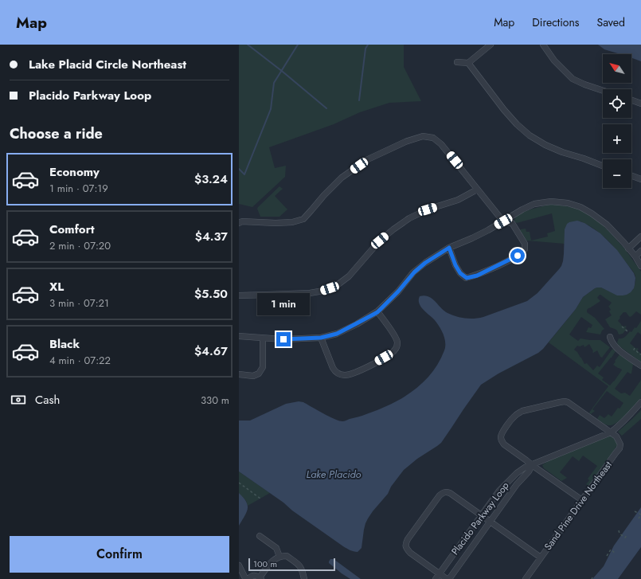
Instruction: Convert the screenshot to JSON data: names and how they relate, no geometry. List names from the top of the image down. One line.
{"streets":{"street":["Sand Pine Drive Northeast","Placido Parkway Loop"]},"crossings":[["Sand Pine Drive Northeast","Placido Parkway Loop"]],"water":["Lake Placido"],"scale_bar":"100 m","north":"top left","page":{"header":"Map","nav":["Map","Directions","Saved"],"banner":["Lake Placid Circle Northeast","Placido Parkway Loop"],"map_buttons":["+","−"],"heading":"Choose a ride","list":[{"name":"Economy","note":"1 min · 07:19","value":"$3.24"},{"name":"Comfort","note":"2 min · 07:20","value":"$4.37"},{"name":"XL","note":"3 min · 07:21","value":"$5.50"},{"name":"Black","note":"4 min · 07:22","value":"$4.67"}],"bubble":"1 min","pay":["Cash","330 m"],"buttons":"Confirm","scale":"100 m"}}
